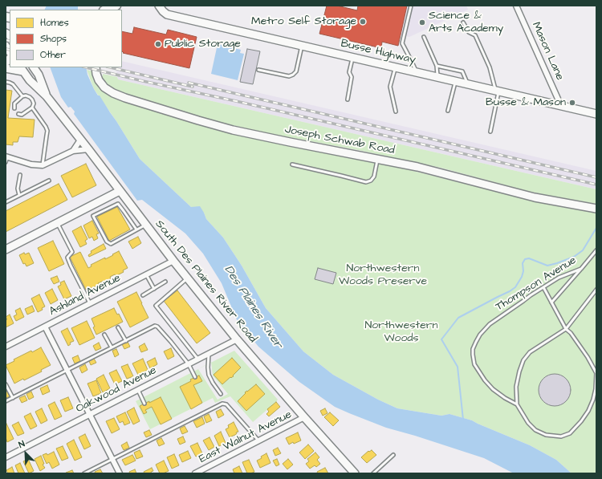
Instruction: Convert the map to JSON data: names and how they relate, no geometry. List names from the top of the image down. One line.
{"streets":{"main road":["Busse Highway","Joseph Schwab Road","South Des Plaines River Road"],"street":["Mason Lane","Ashland Avenue","Oakwood Avenue","East Walnut Avenue"],"lane":["Thompson Avenue"]},"crossings":[["Mason Lane","Busse Highway"],["South Des Plaines River Road","Ashland Avenue"],["South Des Plaines River Road","Oakwood Avenue"],["South Des Plaines River Road","East Walnut Avenue"]],"water":["Des Plaines River"],"parks":["Northwestern Woods Preserve","Northwestern Woods"],"places":["Metro Self Storage","Science & Arts Academy","Public Storage","Busse & Mason"],"legend":["Homes","Shops","Other"],"north":"top left"}
